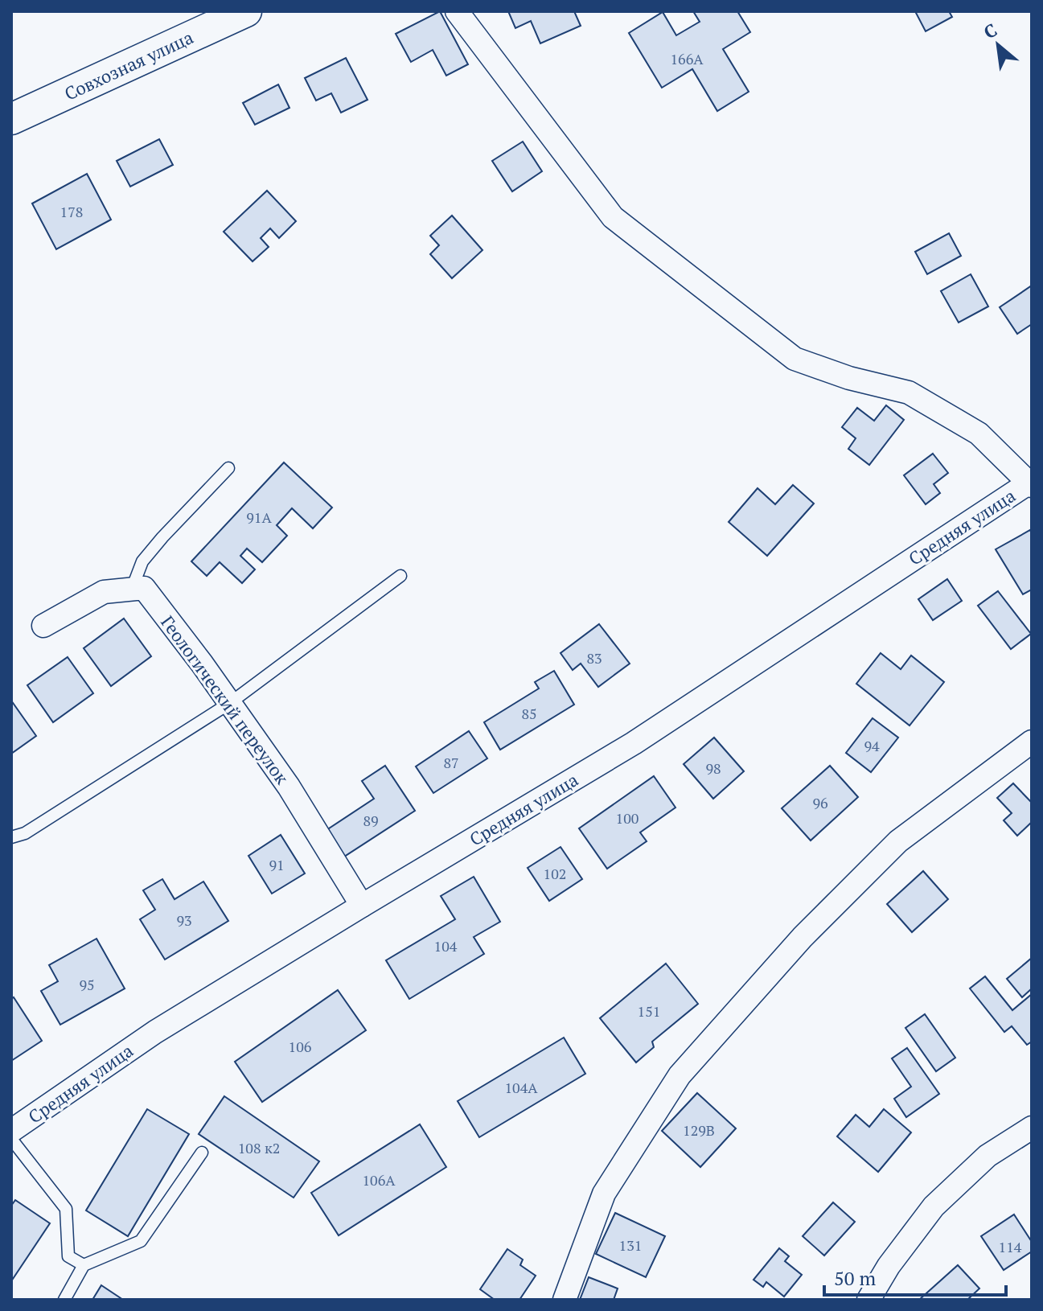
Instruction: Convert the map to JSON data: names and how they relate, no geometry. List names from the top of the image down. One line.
{"streets":{"street":["Совхозная улица","Средняя улица","Геологический переулок"]},"crossings":[["Средняя улица","Геологический переулок"]],"house_numbers":["166А","178","91А","83","85","94","87","98","96","100","89","91","102","93","104","95","151","106","104А","129В","108 к2","106А","131","114"],"scale_bar":"50 m","north":"top left"}
